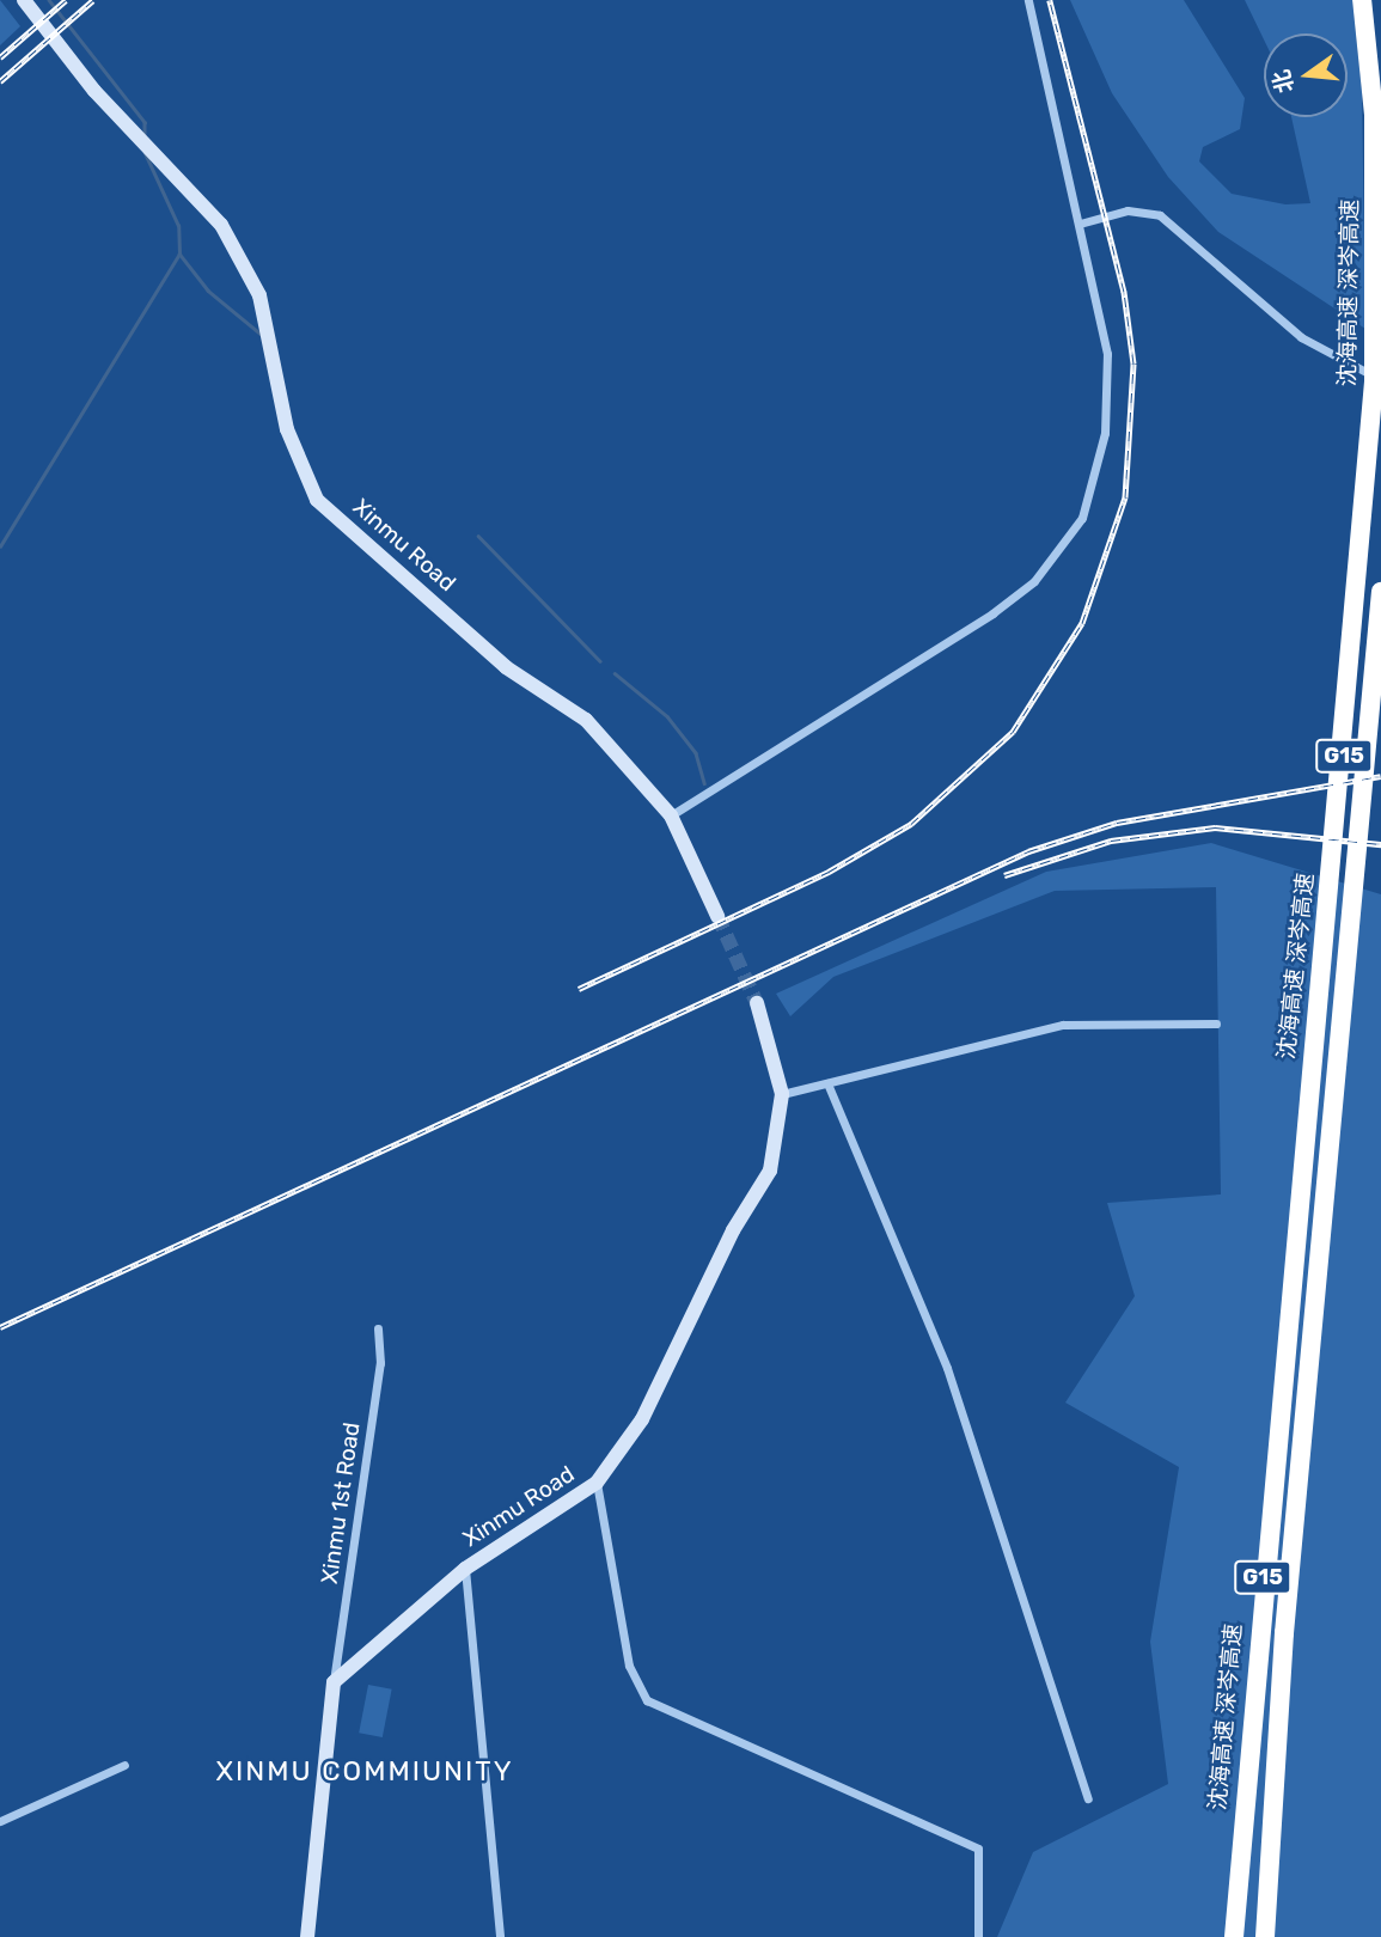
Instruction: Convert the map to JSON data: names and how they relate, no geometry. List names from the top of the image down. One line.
{"streets":{"highway":["沈海高速 深岑高速","G15"],"street":["Xinmu Road","Xinmu 1st Road"]},"crossings":[["Xinmu Road","Xinmu 1st Road"]],"districts":["XINMU COMMIUNITY"],"north":"left"}
